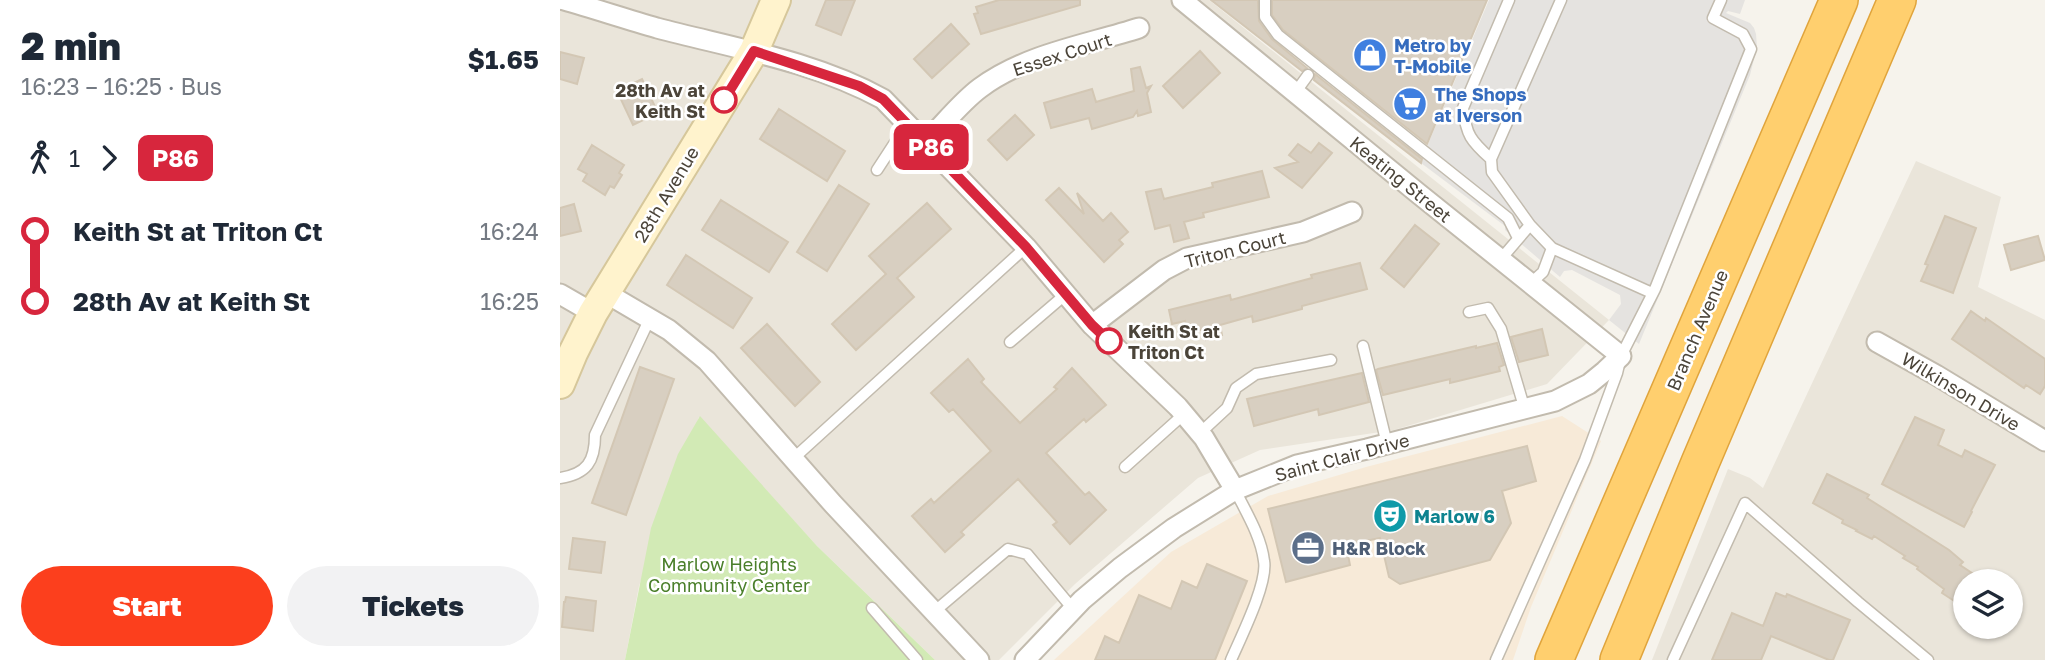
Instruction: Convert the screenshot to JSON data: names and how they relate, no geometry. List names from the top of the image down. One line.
{"streets":{"highway":["Branch Avenue"],"street":["Essex Court","Keating Street","28th Avenue","Triton Court","Wilkinson Drive","Saint Clair Drive"]},"crossings":[["Keating Street","Saint Clair Drive"]],"parks":["Marlow Heights Community Center"],"places":{"shop":["Metro by T-Mobile"],"other":["28th Av at Keith St","Keith St at Triton Ct"],"supermarket":["The Shops at Iverson"],"theatre":["Marlow 6"],"office":["H&R Block"]},"lines":["bus line P86"],"page":{"heading":["2 min","16:23 – 16:25 · Bus","$1.65"],"on_map":"P86","legs":["1","P86"],"list":[{"name":"Keith St at Triton Ct","value":"16:24"},{"name":"28th Av at Keith St","value":"16:25"}],"buttons":["Start","Tickets"]}}
